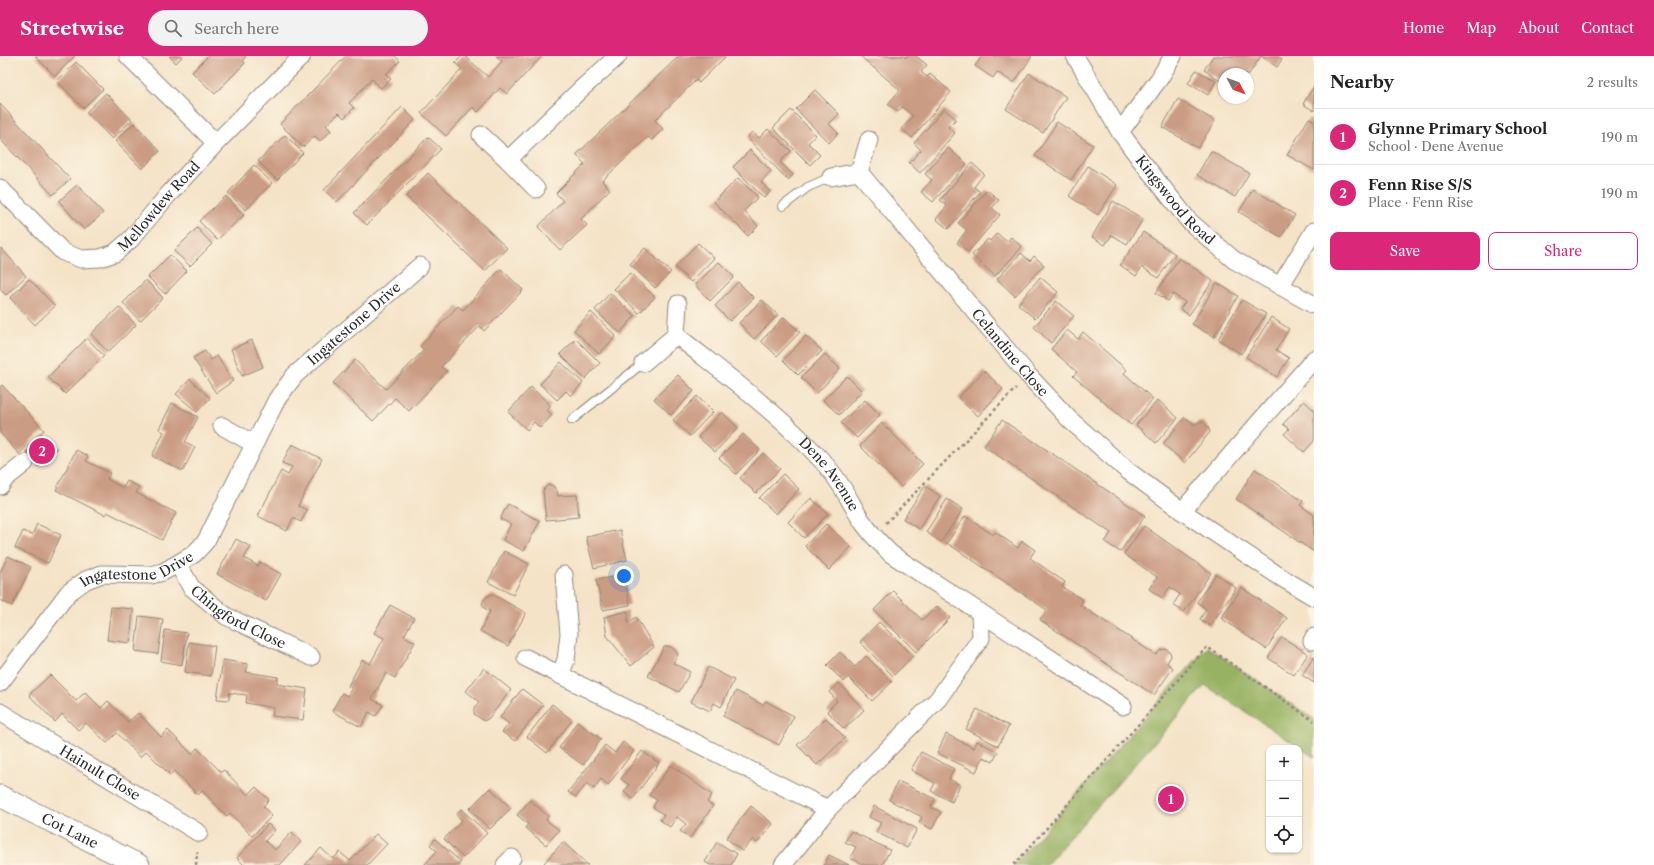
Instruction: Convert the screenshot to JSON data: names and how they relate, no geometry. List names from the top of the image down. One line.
{"streets":{"street":["Kingswood Road","Mellowdew Road","Ingatestone Drive","Celandine Close","Dene Avenue","Chingford Close","Hainult Close","Cot Lane"]},"crossings":[["Ingatestone Drive","Chingford Close"]],"north":"bottom right","page":{"header":"Streetwise","search":"Search here","nav":["Home","Map","About","Contact"],"heading":["Nearby","2 results"],"list":[{"mark":"1","name":"Glynne Primary School","note":"School · Dene Avenue","value":"190 m"},{"mark":"2","name":"Fenn Rise S/S","note":"Place · Fenn Rise","value":"190 m"}],"buttons":["Save","Share"],"pins":["2","1"],"map_buttons":["+","−"]}}
